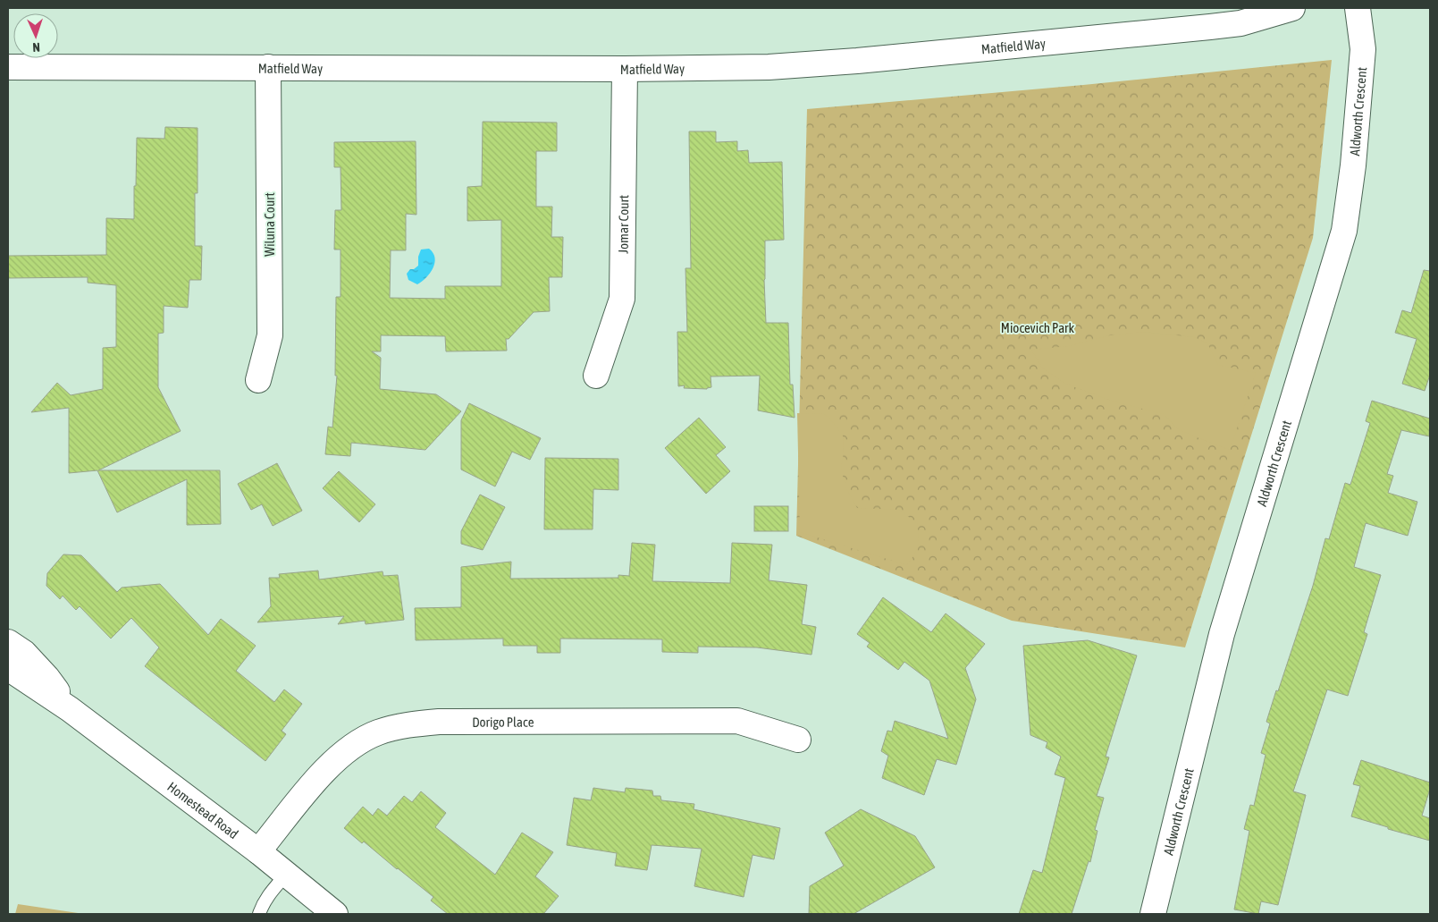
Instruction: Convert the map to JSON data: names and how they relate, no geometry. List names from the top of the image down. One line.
{"streets":{"street":["Matfield Way","Aldworth Crescent","Wiluna Court","Jomar Court","Dorigo Place","Homestead Road"]},"crossings":[["Matfield Way","Wiluna Court"],["Matfield Way","Jomar Court"],["Dorigo Place","Homestead Road"]],"parks":["Miocevich Park"],"north":"bottom"}
